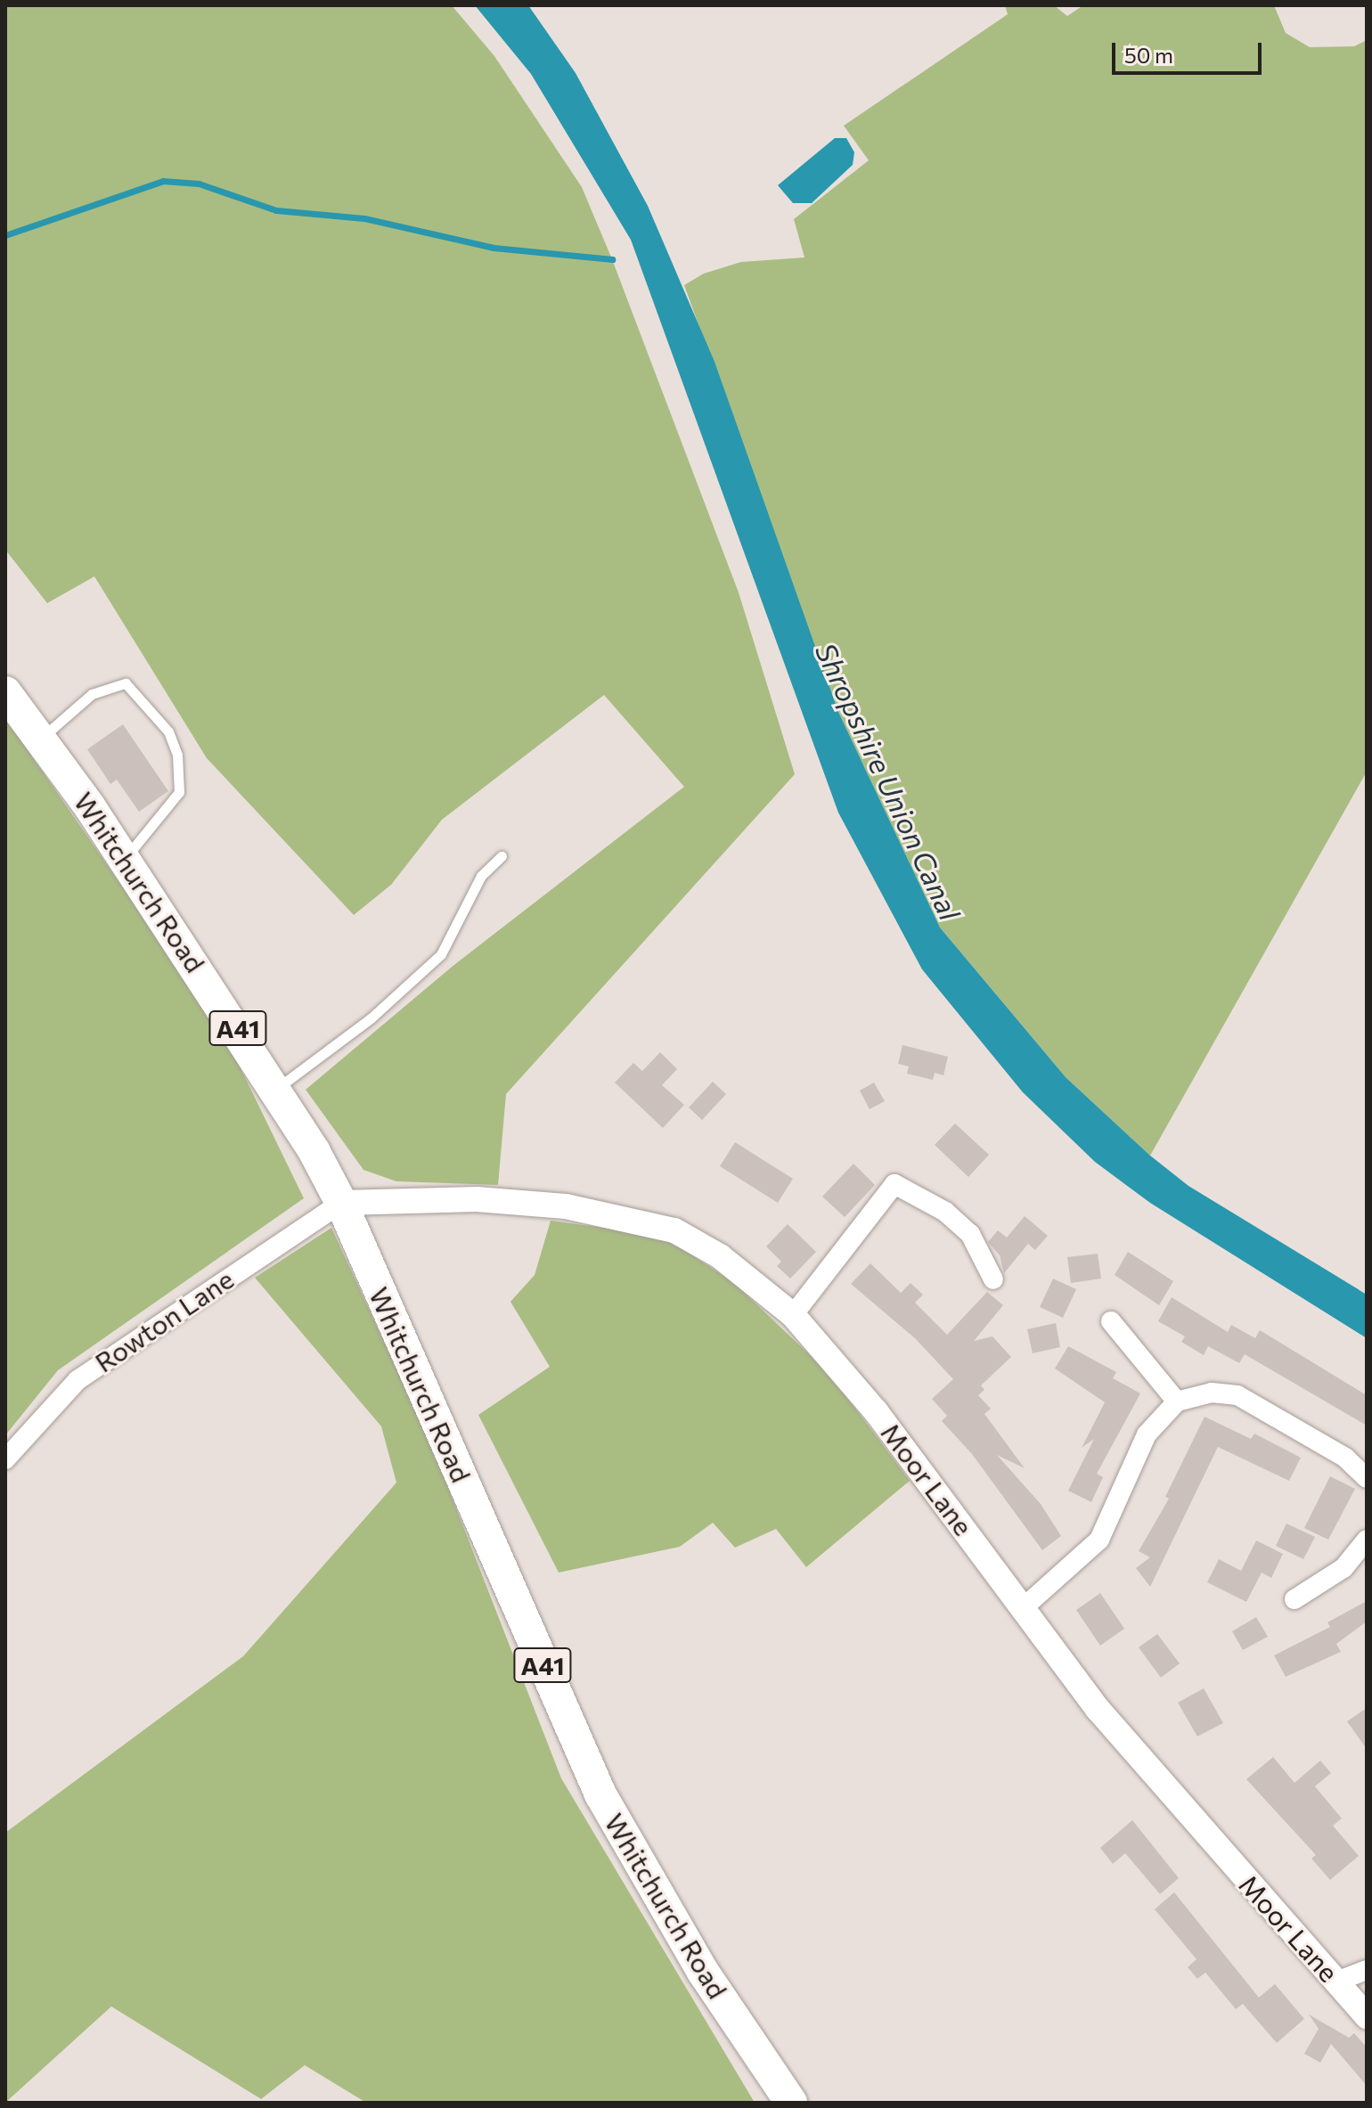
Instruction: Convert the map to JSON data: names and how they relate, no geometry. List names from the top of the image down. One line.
{"streets":{"highway":["Whitchurch Road","A41"],"street":["Rowton Lane","Moor Lane"]},"crossings":[["Whitchurch Road","Rowton Lane"],["Whitchurch Road","Moor Lane"],["Rowton Lane","Moor Lane"]],"water":["Shropshire Union Canal"],"scale_bar":"50 m"}
